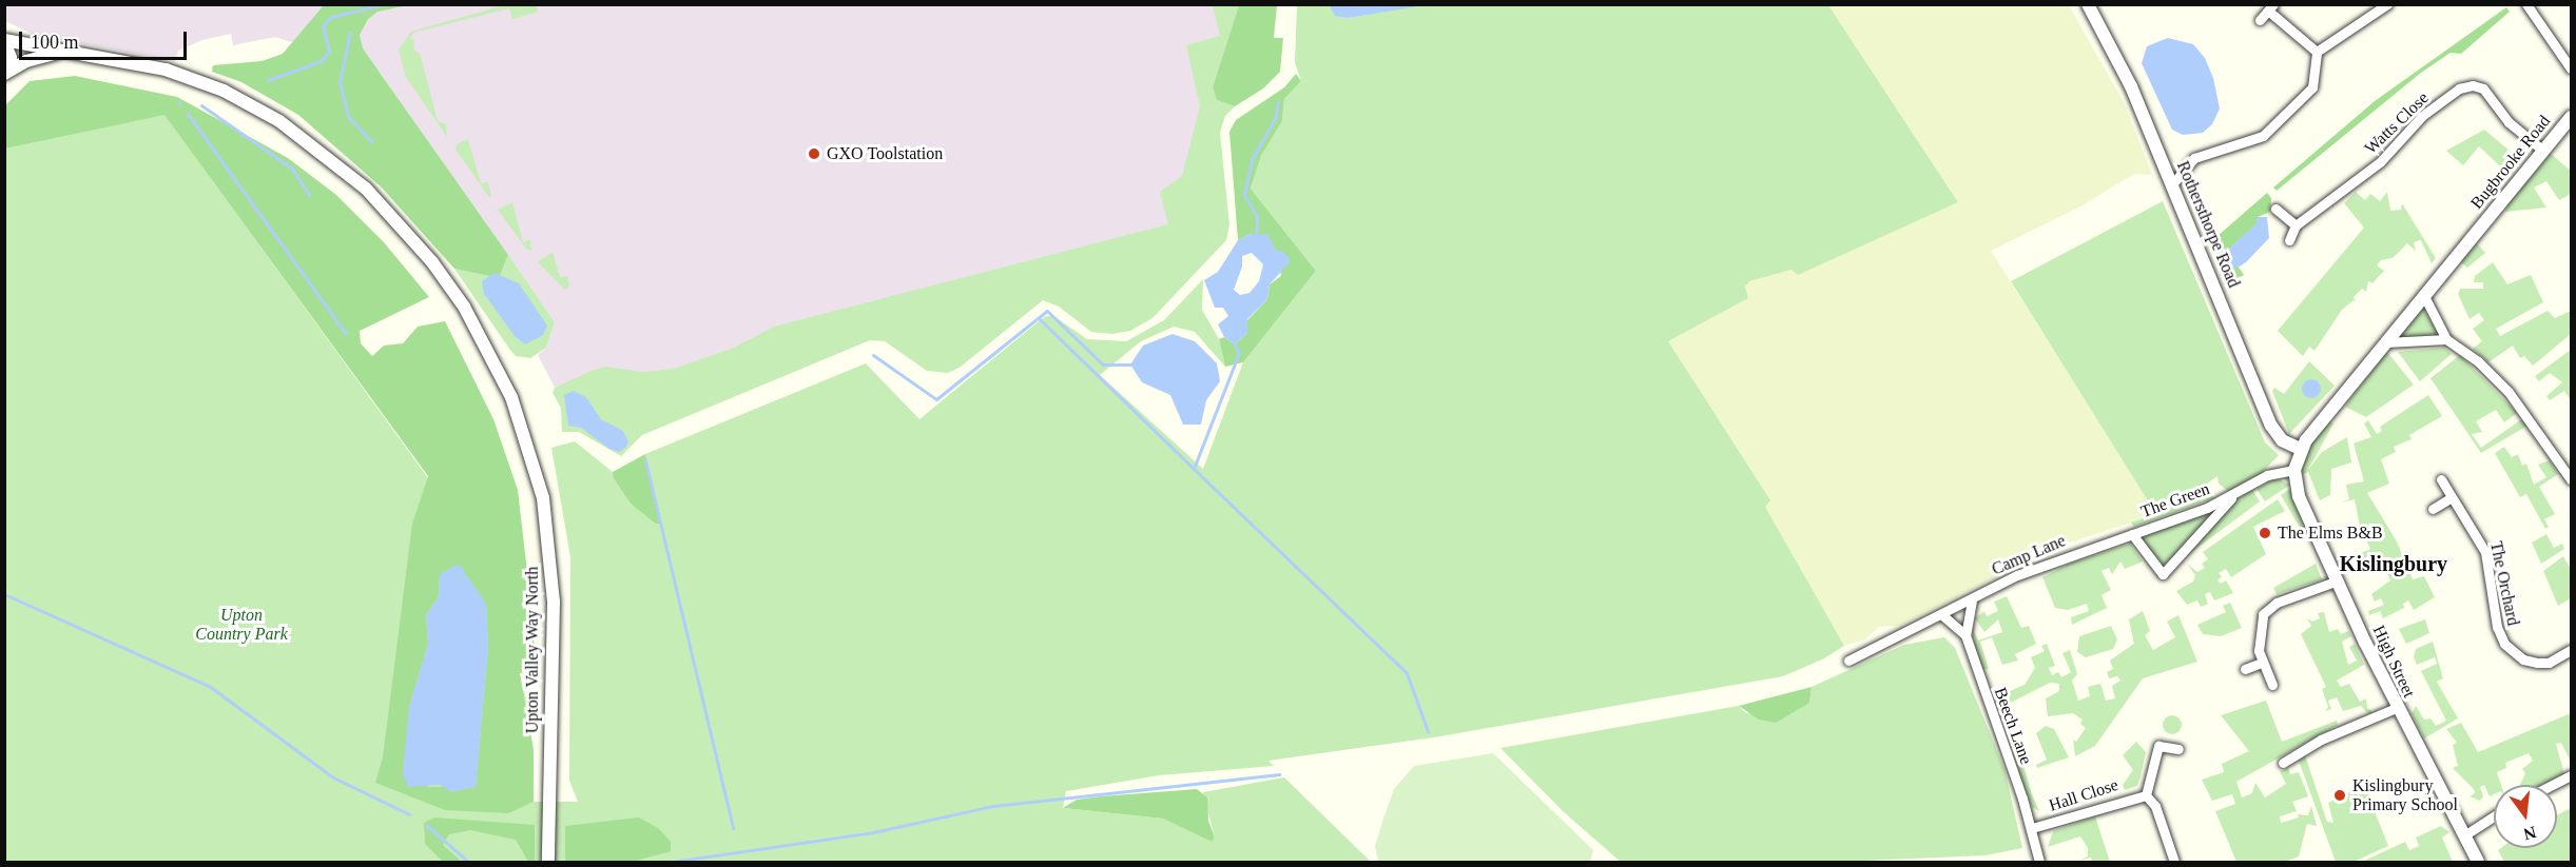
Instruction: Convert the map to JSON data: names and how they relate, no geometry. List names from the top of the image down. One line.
{"streets":{"street":["Watts Close","Bugbrooke Road","Rothersthorpe Road","The Green","Camp Lane","The Orchard","Upton Valley Way North","High Street","Beech Lane","Hall Close"]},"crossings":[["Watts Close","Bugbrooke Road"],["The Green","Camp Lane"],["The Green","High Street"],["Camp Lane","Beech Lane"],["Beech Lane","Hall Close"]],"districts":["Kislingbury"],"parks":["Upton Country Park"],"places":["GXO Toolstation","The Elms B&B","Kislingbury Primary School"],"scale_bar":"100 m","north":"bottom"}
